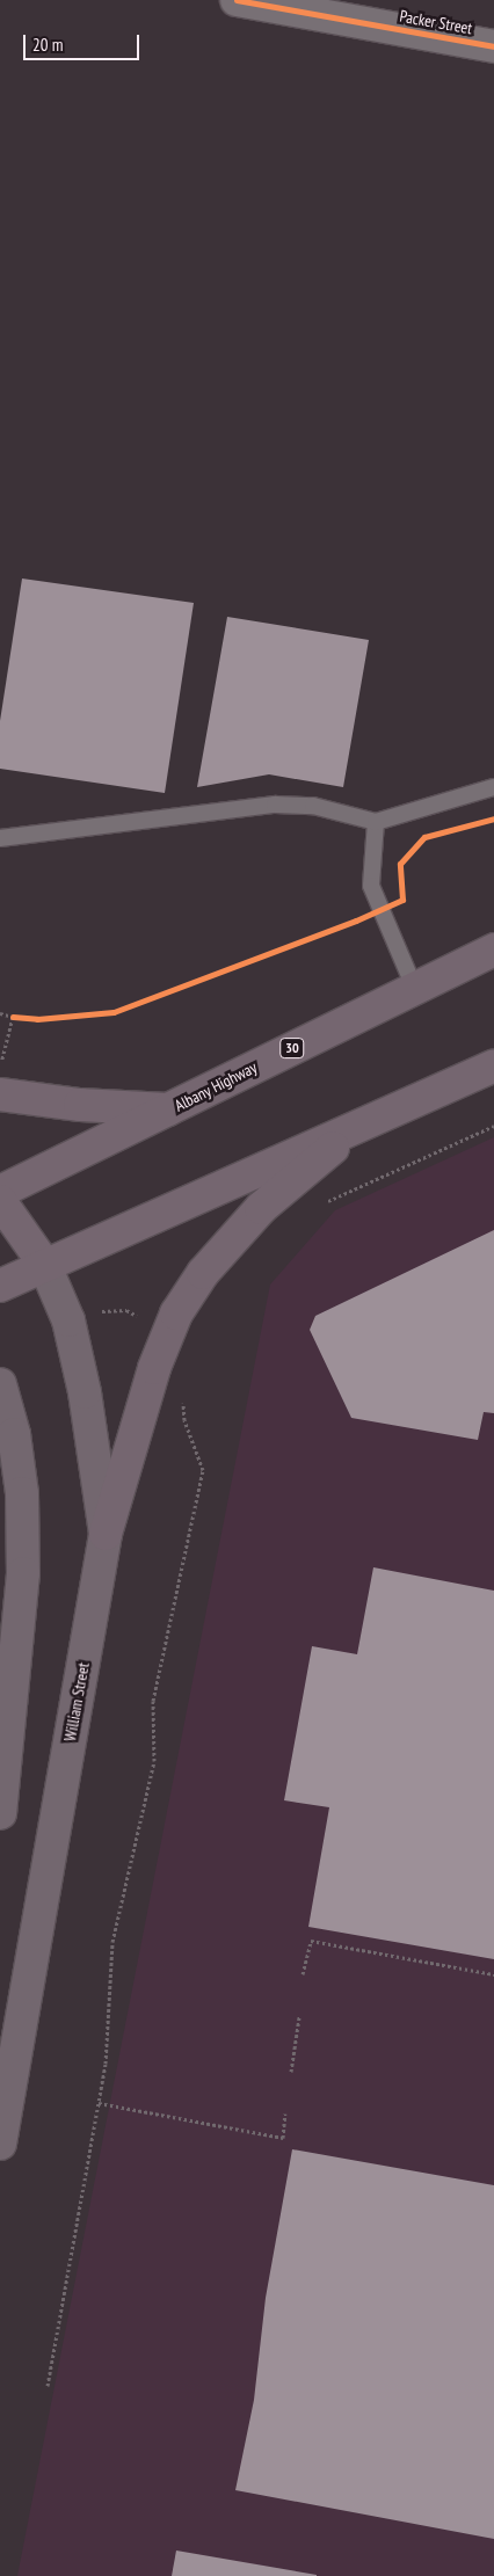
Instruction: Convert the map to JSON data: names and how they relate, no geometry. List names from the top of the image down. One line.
{"streets":{"highway":["30","Albany Highway"],"main road":["William Street"],"street":["Packer Street"]},"scale_bar":"20 m"}
